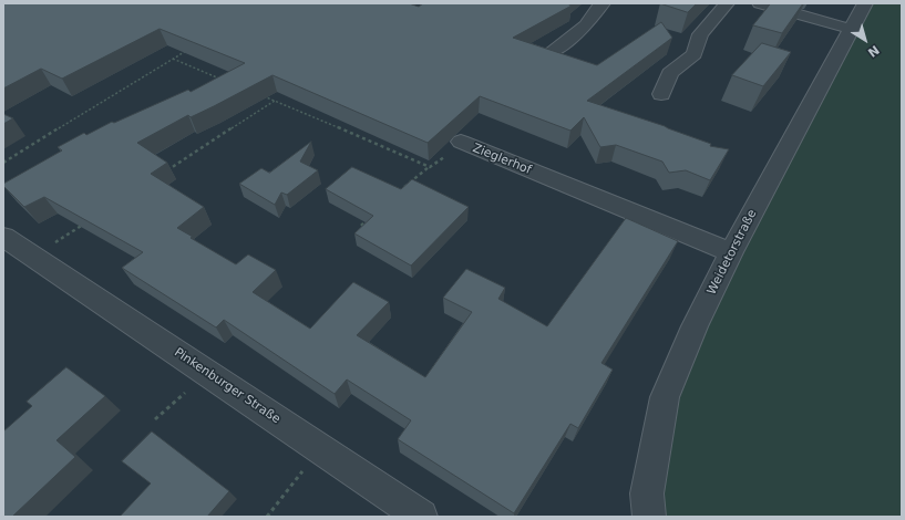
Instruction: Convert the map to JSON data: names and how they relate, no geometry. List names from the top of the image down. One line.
{"streets":{"street":["Zieglerhof","Weidetorstraße","Pinkenburger Straße"]},"crossings":[["Zieglerhof","Weidetorstraße"]],"north":"bottom right"}
